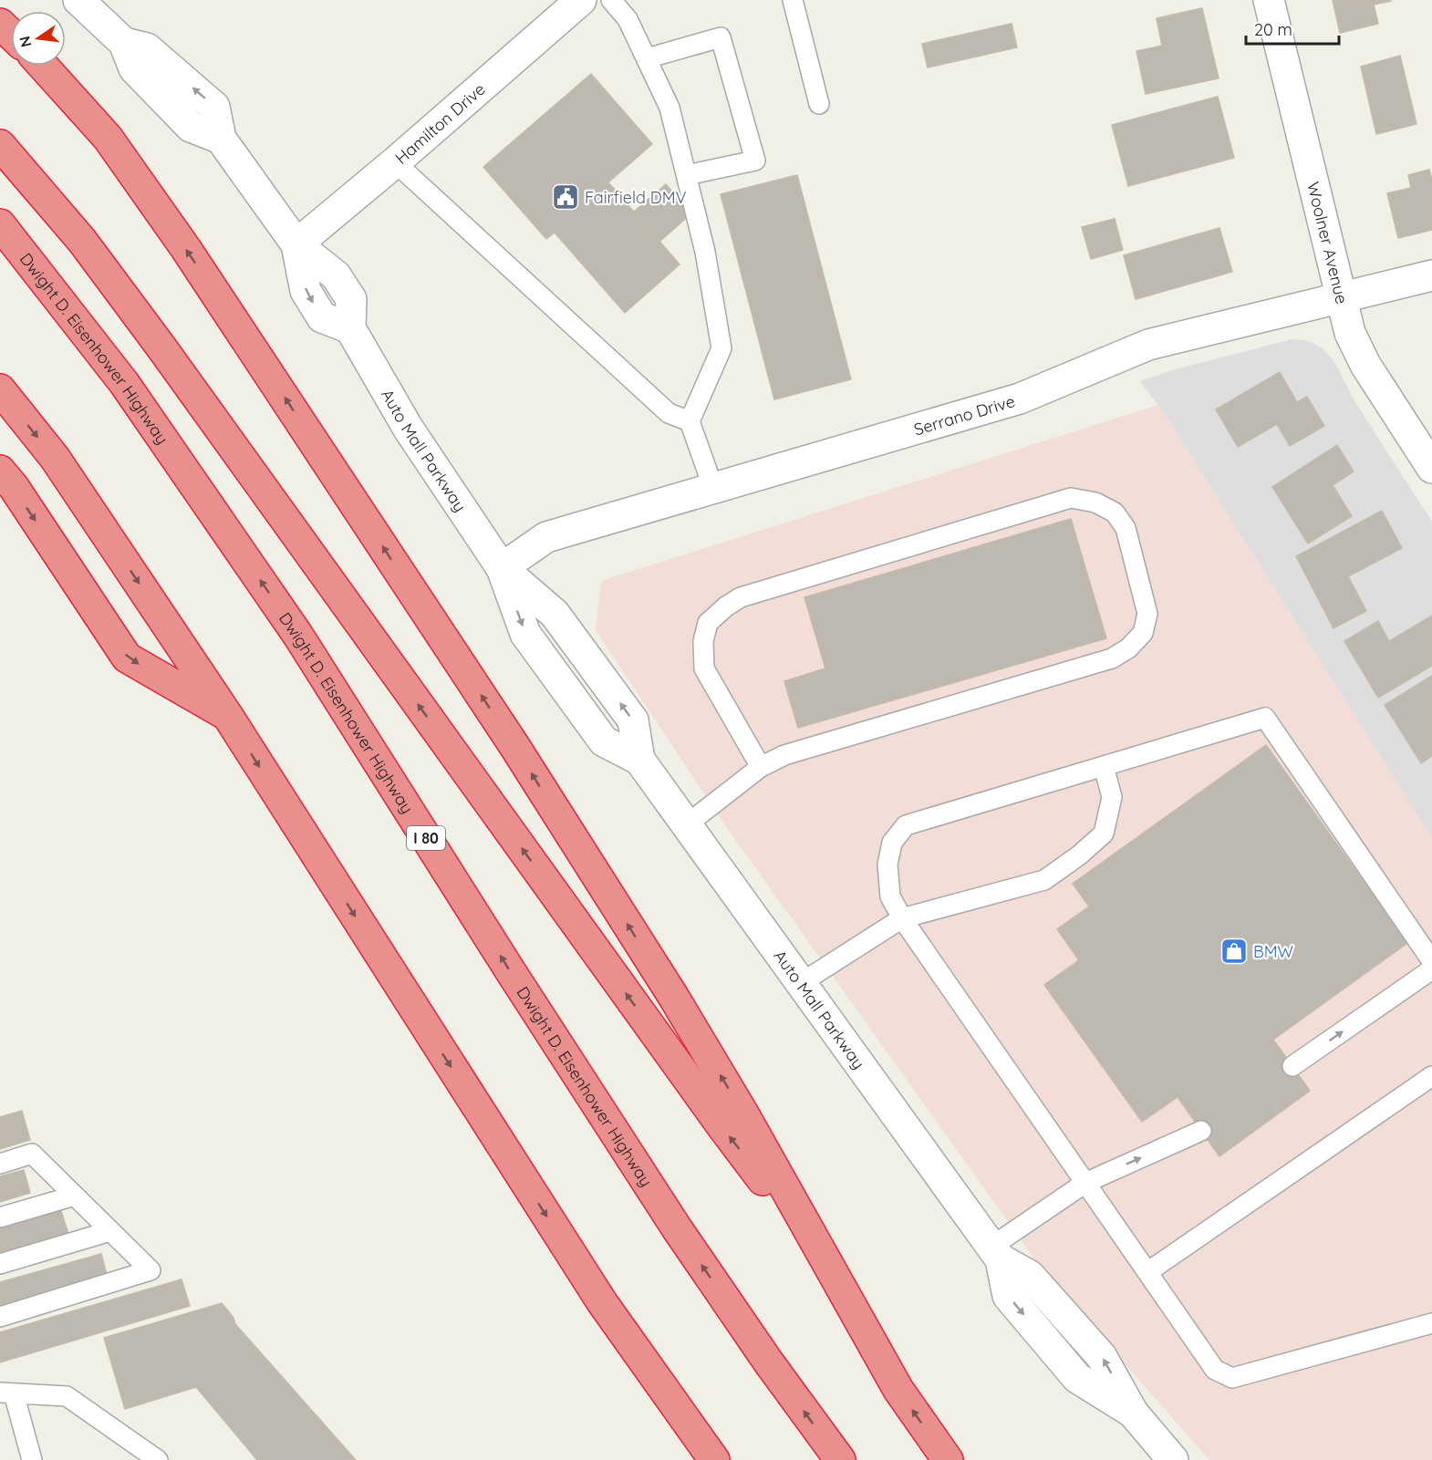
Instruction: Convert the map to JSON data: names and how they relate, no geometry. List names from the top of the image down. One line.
{"streets":{"highway":["Dwight D. Eisenhower Highway","I 80"],"street":["Hamilton Drive","Woolner Avenue","Serrano Drive","Auto Mall Parkway"]},"crossings":[["Hamilton Drive","Auto Mall Parkway"],["Woolner Avenue","Serrano Drive"],["Serrano Drive","Auto Mall Parkway"]],"places":{"public building":["Fairfield DMV"],"shop":["BMW"]},"scale_bar":"20 m","north":"left"}
